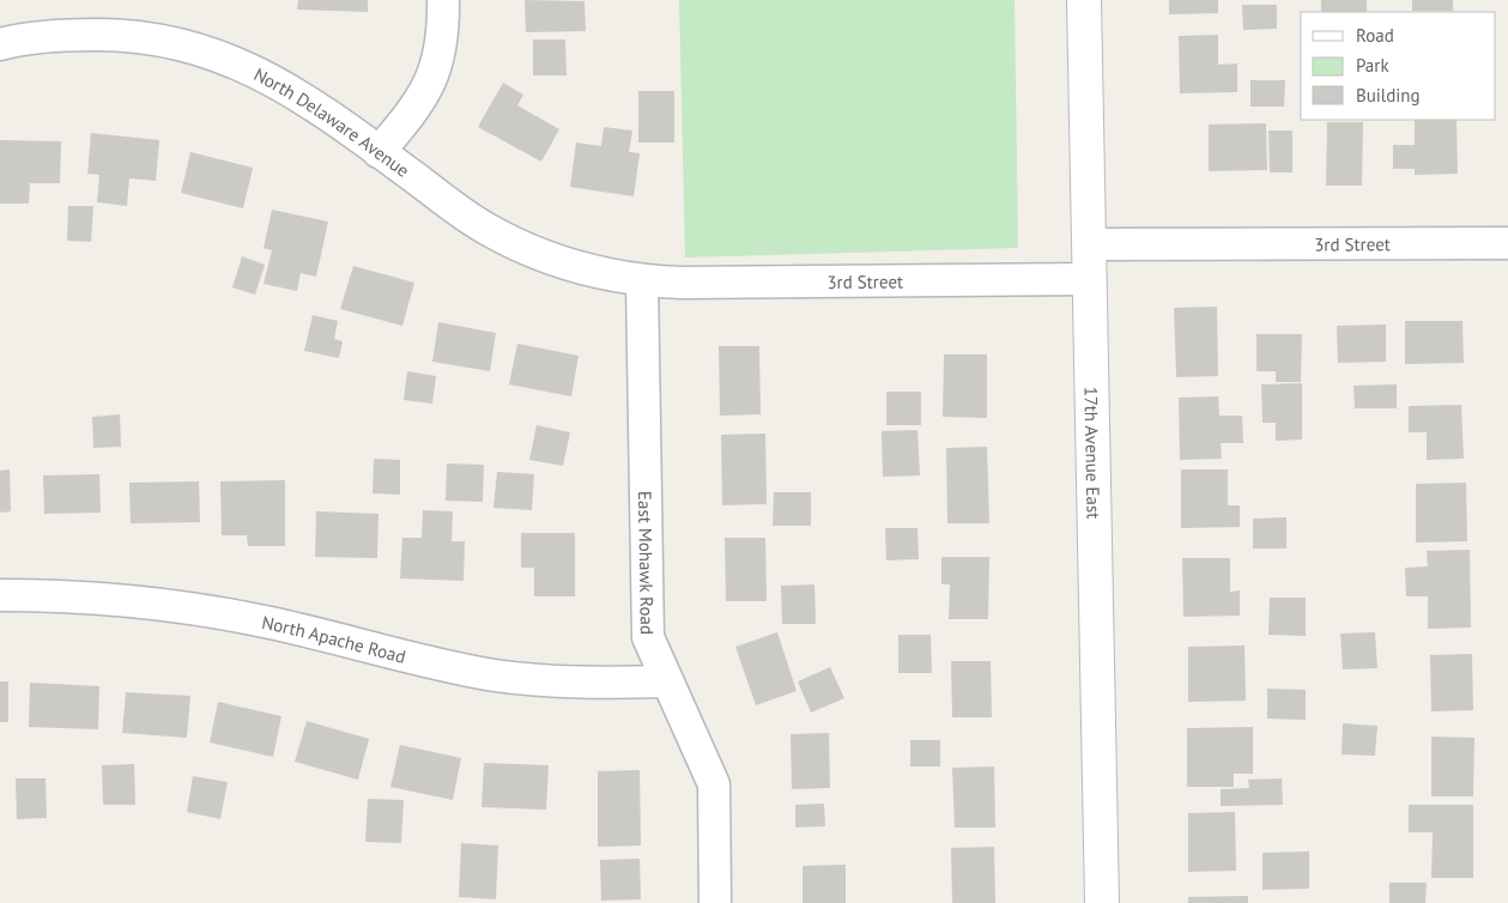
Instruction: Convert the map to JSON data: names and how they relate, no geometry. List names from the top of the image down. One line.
{"streets":{"street":["North Delaware Avenue","3rd Street","17th Avenue East","East Mohawk Road","North Apache Road"]},"crossings":[["North Delaware Avenue","3rd Street"],["North Delaware Avenue","East Mohawk Road"],["3rd Street","17th Avenue East"],["3rd Street","East Mohawk Road"],["East Mohawk Road","North Apache Road"]],"legend":["Road","Park","Building"]}
